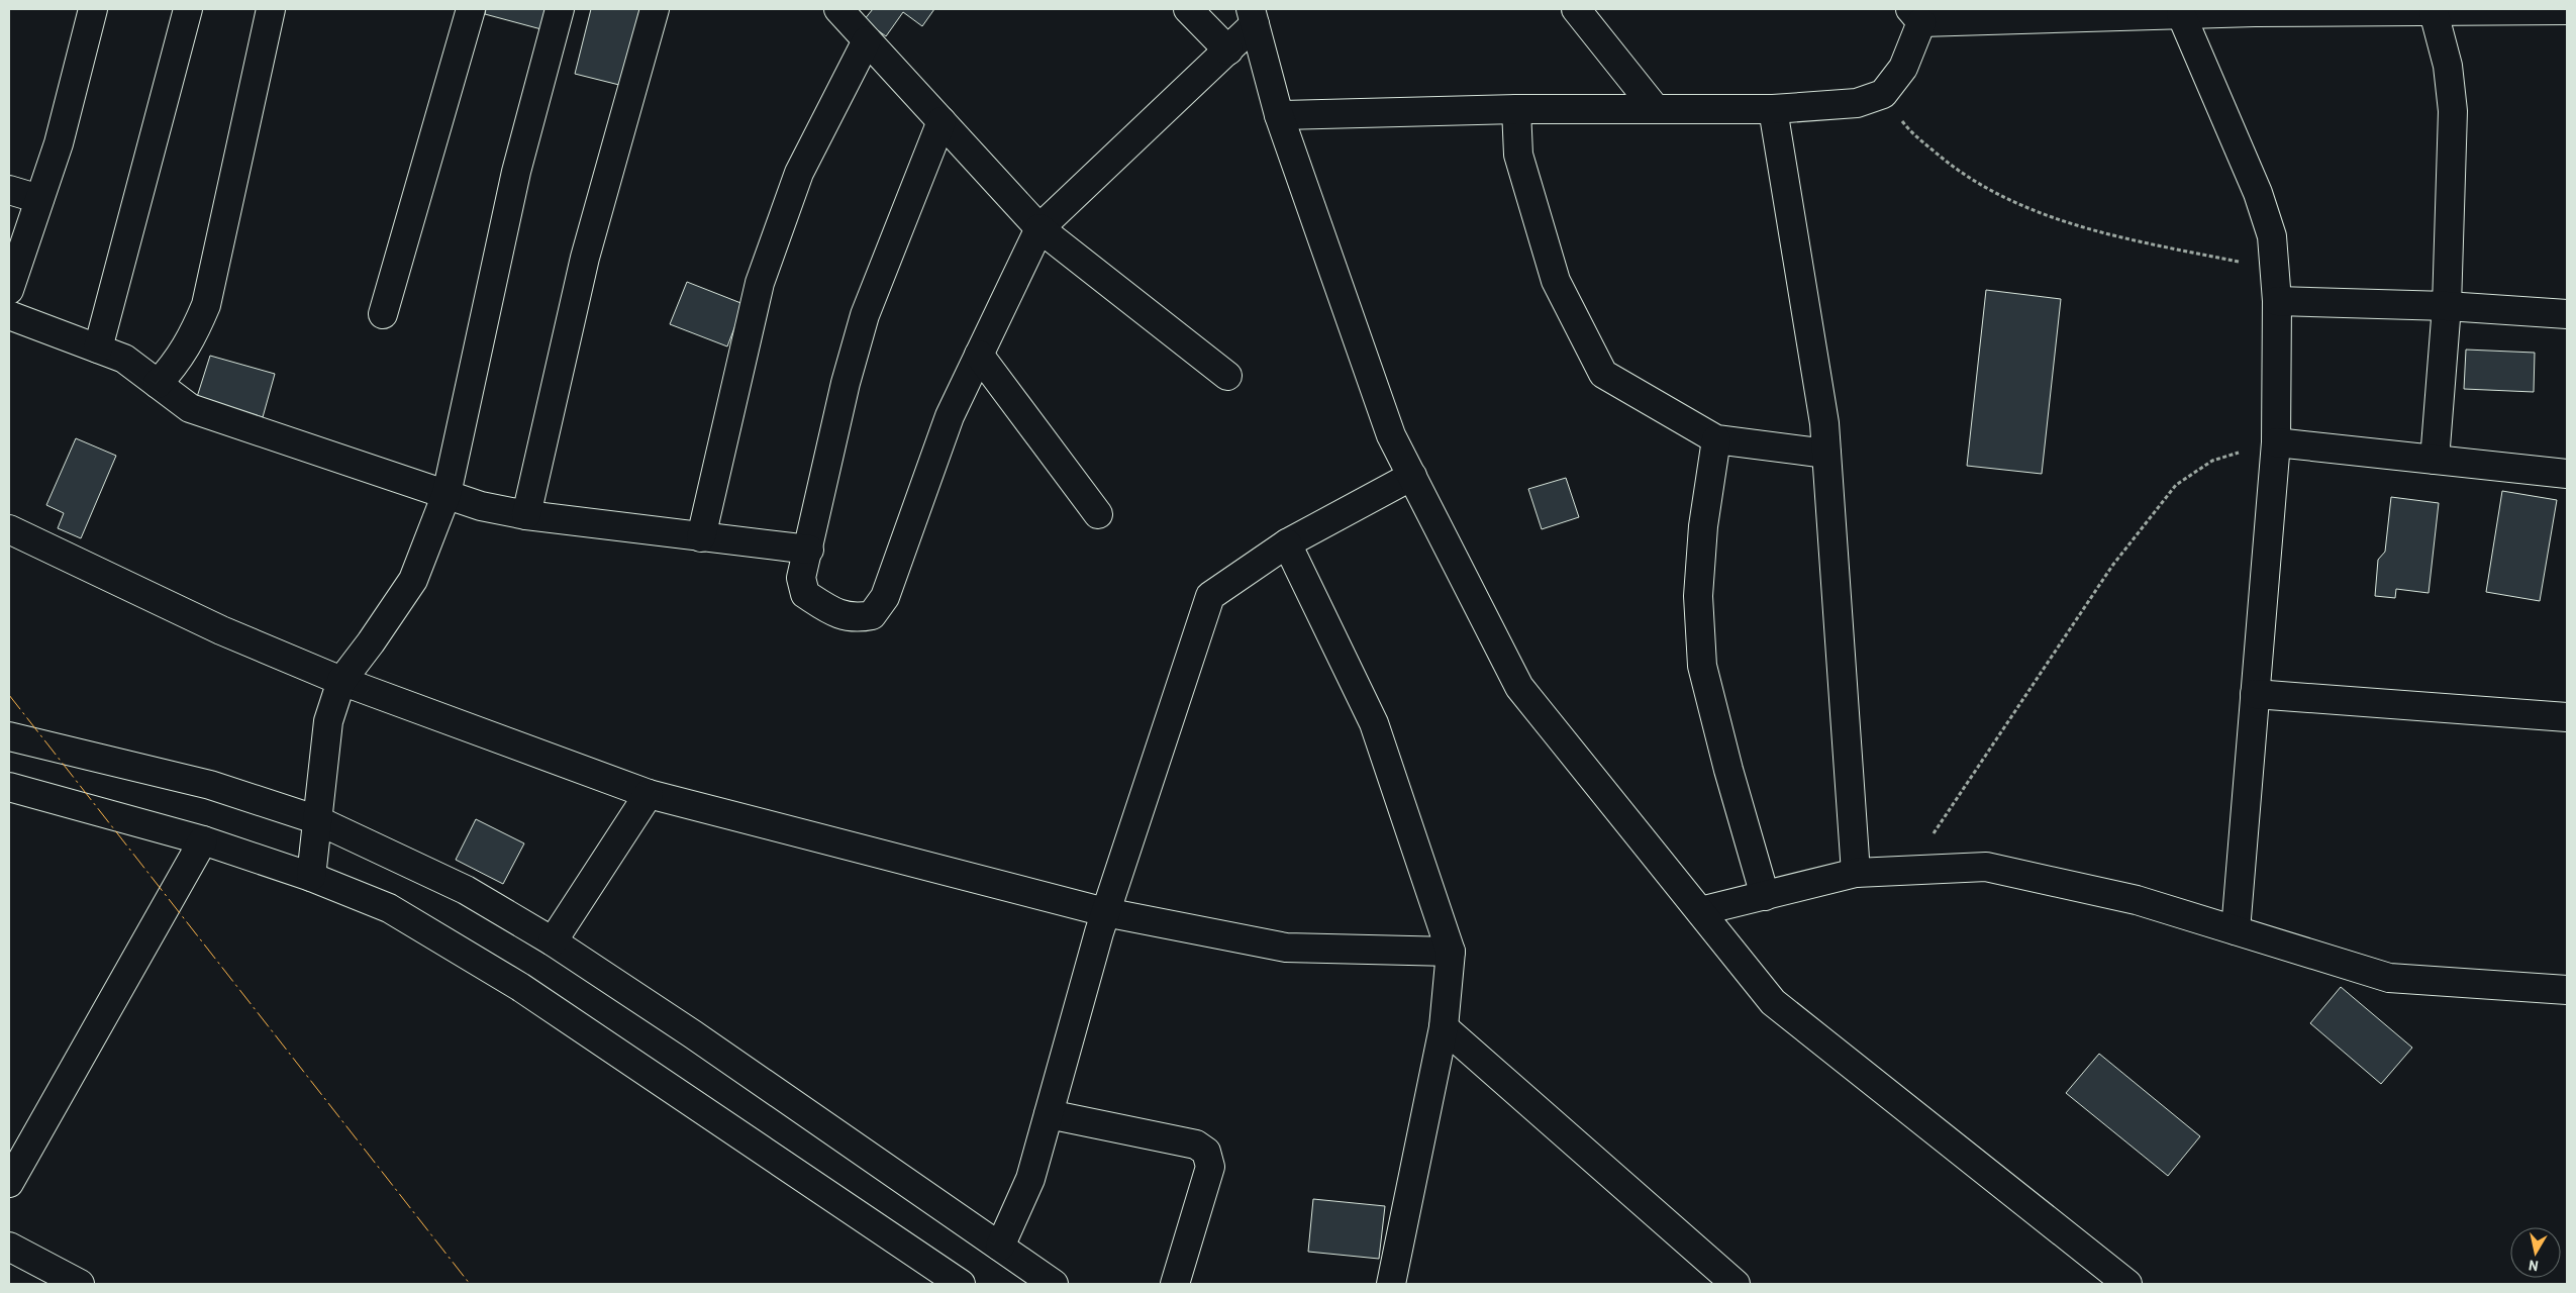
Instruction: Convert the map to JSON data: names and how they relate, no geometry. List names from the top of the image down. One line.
{"north":"bottom"}
